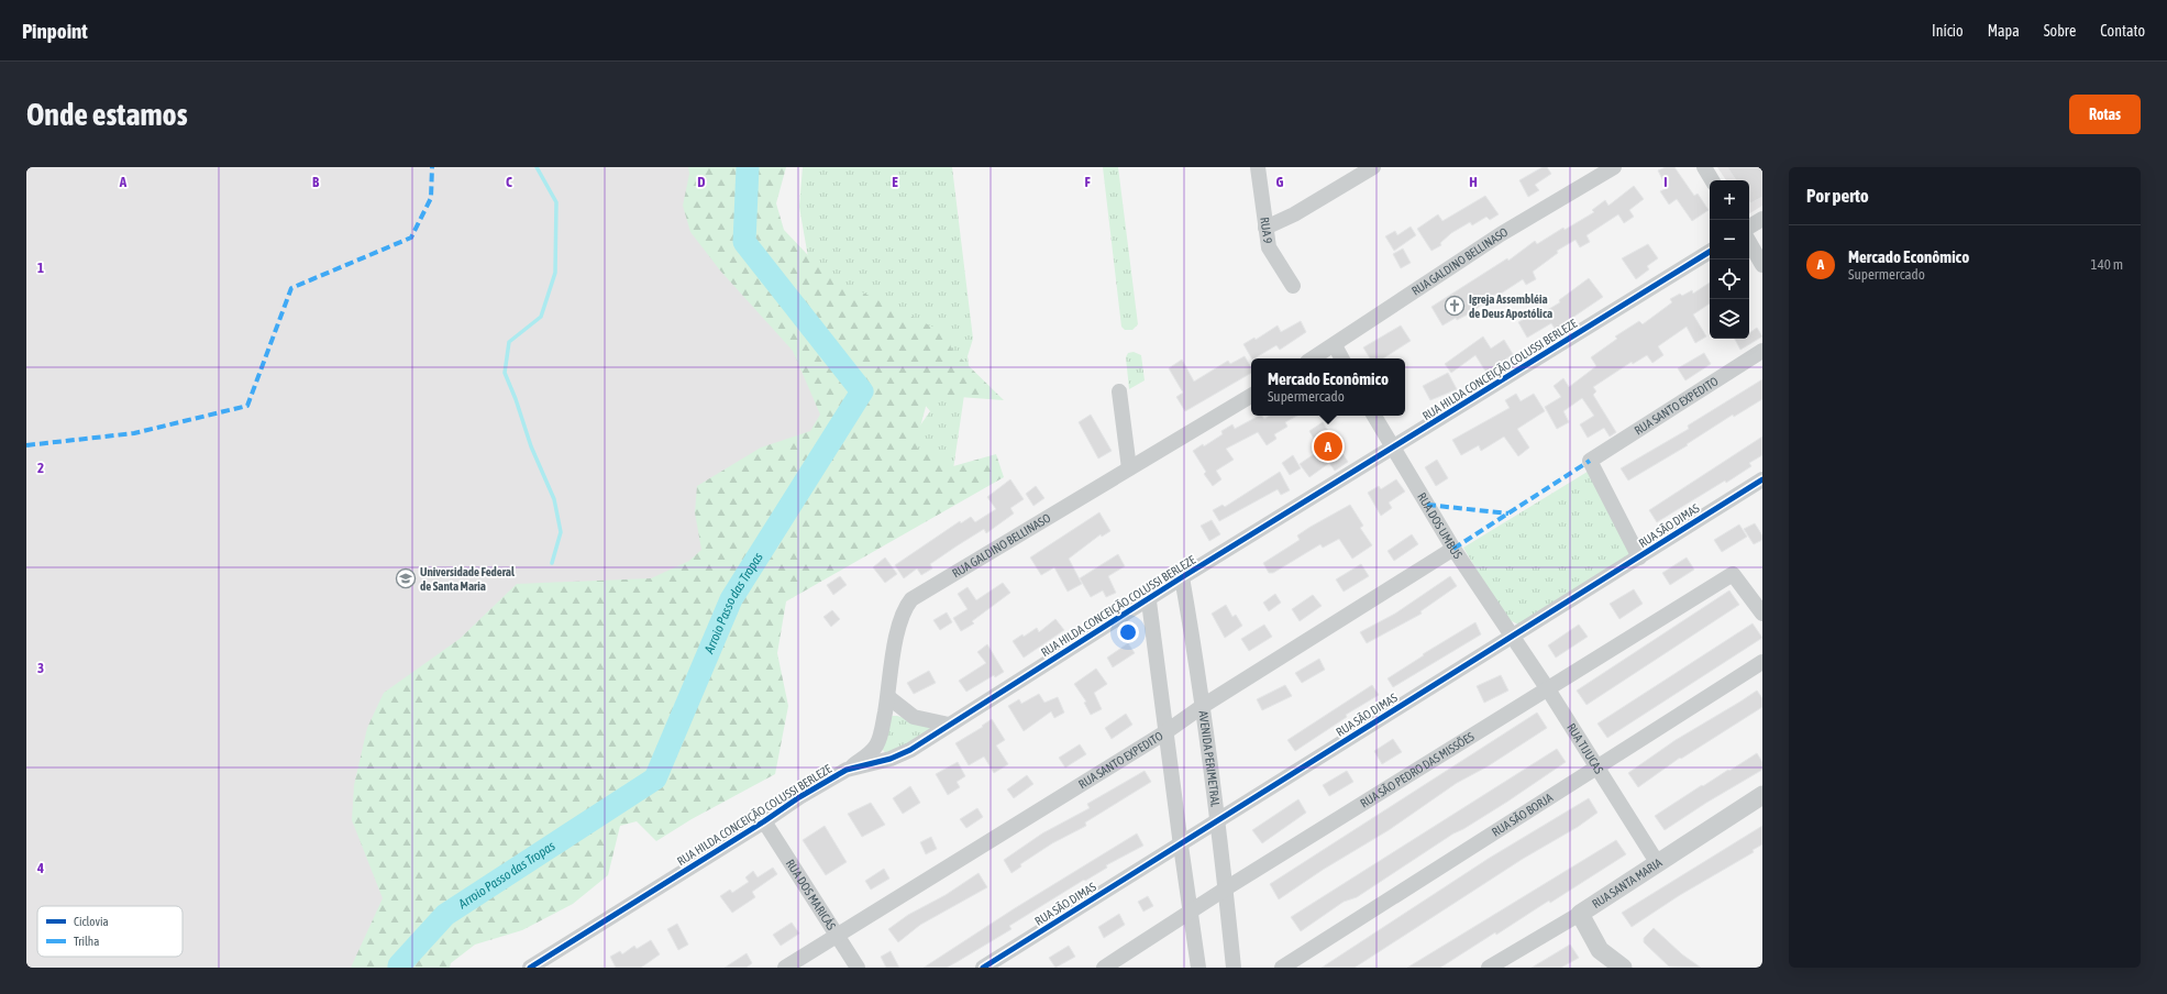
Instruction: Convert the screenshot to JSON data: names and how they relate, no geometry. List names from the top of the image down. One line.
{"streets":{"street":["RUA 9","RUA GALDINO BELLINASO","RUA HILDA CONCEIÇÃO COLUSSI BERLEZE","RUA SANTO EXPEDITO","RUA DOS UMBUS","RUA SÃO DIMAS","RUA TIJUCAS","AVENIDA PERIMETRAL","RUA SÃO PEDRO DAS MISSÕES","RUA SÃO BORJA","RUA SANTA MARIA","RUA DOS MARICÁS"]},"crossings":[["RUA GALDINO BELLINASO","RUA HILDA CONCEIÇÃO COLUSSI BERLEZE"],["RUA HILDA CONCEIÇÃO COLUSSI BERLEZE","RUA DOS UMBUS"],["RUA HILDA CONCEIÇÃO COLUSSI BERLEZE","AVENIDA PERIMETRAL"],["RUA HILDA CONCEIÇÃO COLUSSI BERLEZE","RUA DOS MARICÁS"],["RUA SANTO EXPEDITO","RUA DOS UMBUS"],["RUA SANTO EXPEDITO","RUA SÃO DIMAS"],["RUA SANTO EXPEDITO","AVENIDA PERIMETRAL"],["RUA SANTO EXPEDITO","RUA DOS MARICÁS"],["RUA DOS UMBUS","RUA SÃO DIMAS"],["RUA DOS UMBUS","RUA TIJUCAS"],["RUA SÃO DIMAS","RUA TIJUCAS"],["RUA SÃO DIMAS","AVENIDA PERIMETRAL"],["RUA TIJUCAS","RUA SÃO PEDRO DAS MISSÕES"],["RUA TIJUCAS","RUA SÃO BORJA"],["RUA TIJUCAS","RUA SANTA MARIA"],["AVENIDA PERIMETRAL","RUA SÃO PEDRO DAS MISSÕES"]],"water":["Arroio Passo das Tropas"],"places":{"church":["Igreja Assembléia de Deus Apostólica"],"school or university":["Universidade Federal de Santa Maria"]},"legend":["Ciclovia","Trilha"],"page":{"header":"Pinpoint","nav":["Início","Mapa","Sobre","Contato"],"buttons":"Rotas","title":"Onde estamos","heading":"Por perto","map_buttons":["+","−"],"list":[{"mark":"A","name":"Mercado Econômico","note":"Supermercado","value":"140 m"}],"popup":["Mercado Econômico","Supermercado"],"pins":"A"},"grid":{"columns":["A","B","C","D","E","F","G","H","I"],"rows":["1","2","3","4"]}}
